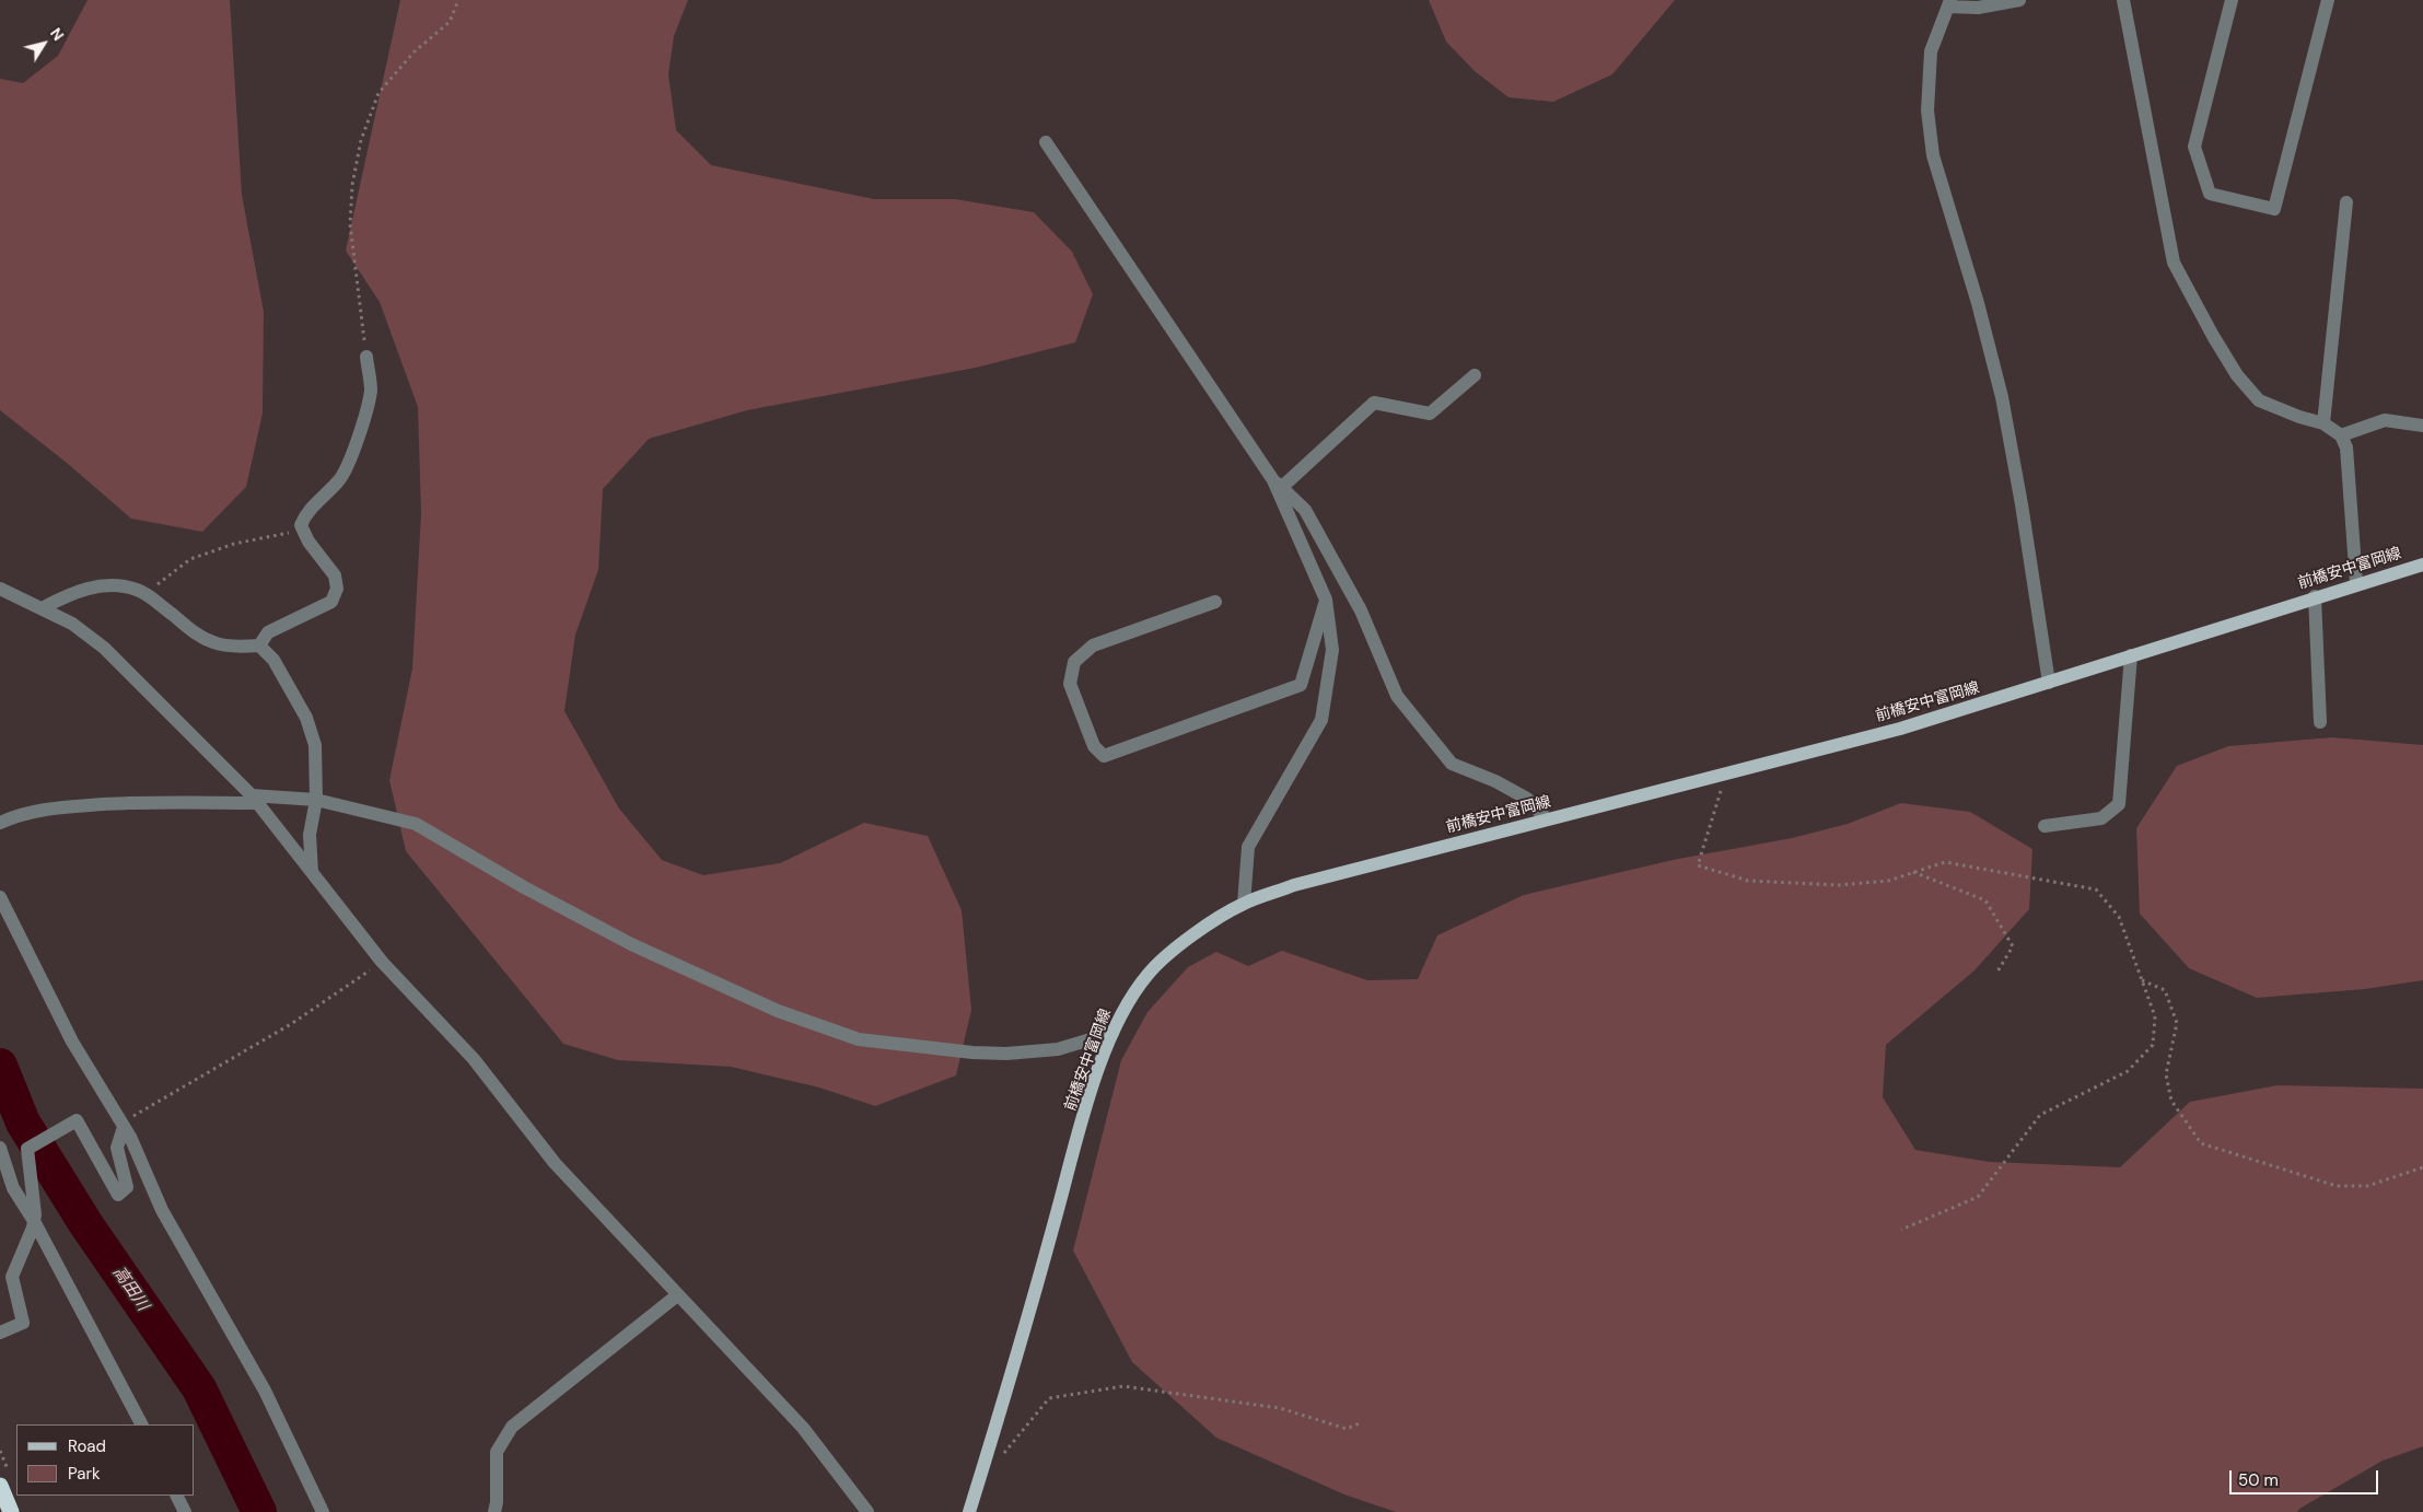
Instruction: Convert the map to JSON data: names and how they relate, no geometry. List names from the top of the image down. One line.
{"streets":{"main road":["前橋安中富岡線"]},"water":["高田川"],"legend":["Road","Park"],"scale_bar":"50 m","north":"top right"}
